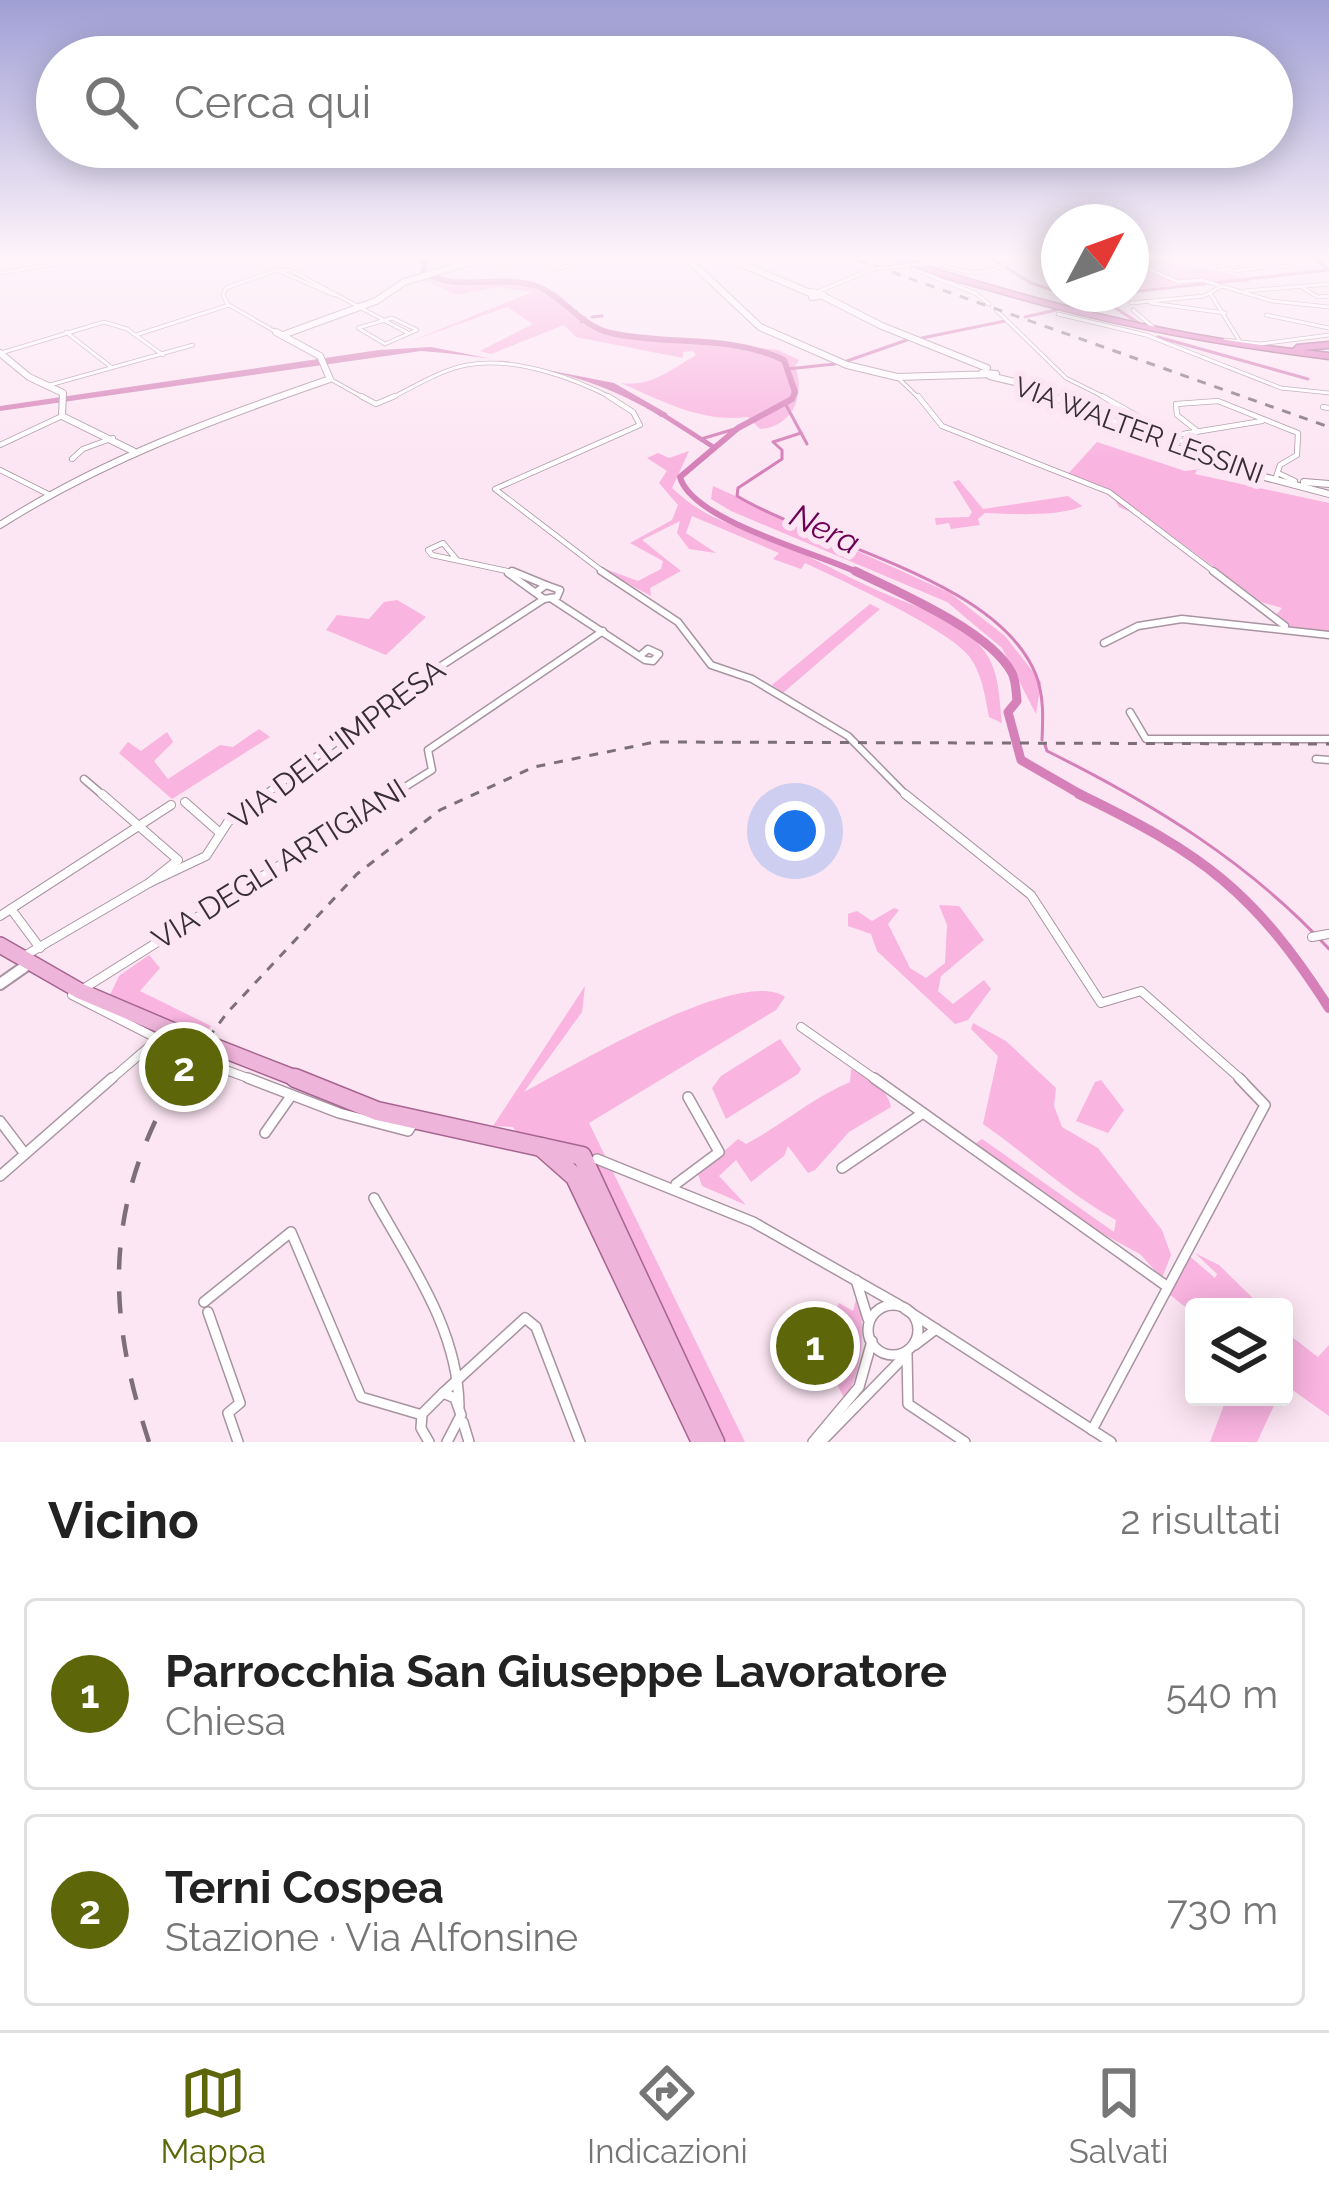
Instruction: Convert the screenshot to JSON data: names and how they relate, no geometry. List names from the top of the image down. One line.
{"streets":{"main road":["VIA WALTER LESSINI"],"street":["VIA DELL'IMPRESA","VIA DEGLI ARTIGIANI"]},"water":["Nera"],"north":"top right","page":{"search":"Cerca qui","pins":["2","1"],"heading":["Vicino","2 risultati"],"list":[{"mark":"1","name":"Parrocchia San Giuseppe Lavoratore","note":"Chiesa","value":"540 m"},{"mark":"2","name":"Terni Cospea","note":"Stazione · Via Alfonsine","value":"730 m"}],"nav":["Mappa","Indicazioni","Salvati"]}}
